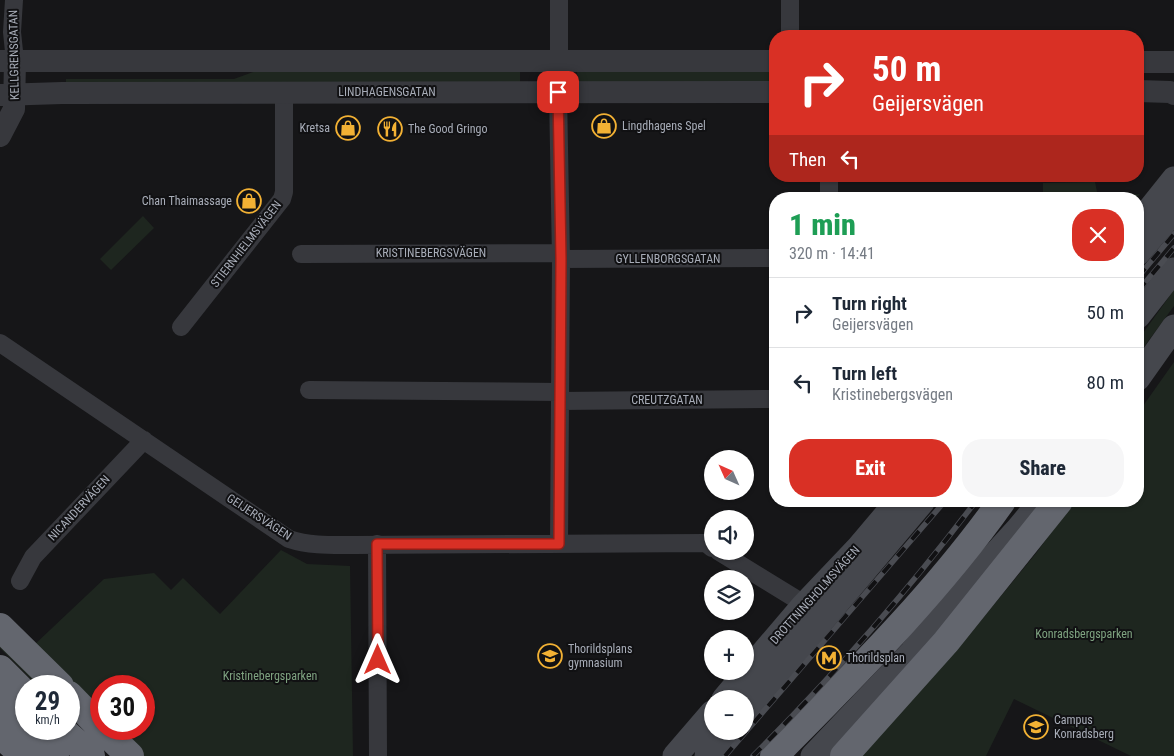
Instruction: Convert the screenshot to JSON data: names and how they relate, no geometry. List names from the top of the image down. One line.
{"streets":{"main road":["DROTTNINGHOLMSVÄGEN"],"street":["KELLGRENSGATAN","LINDHAGENSGATAN","STIERNHIELMSVÄGEN","KRISTINEBERGSVÄGEN","GYLLENBORGSGATAN","CREUTZGATAN","NICANDERVÄGEN","GEIJERSVÄGEN"]},"crossings":[["KELLGRENSGATAN","LINDHAGENSGATAN"],["LINDHAGENSGATAN","STIERNHIELMSVÄGEN"],["KRISTINEBERGSVÄGEN","GYLLENBORGSGATAN"],["NICANDERVÄGEN","GEIJERSVÄGEN"]],"parks":["Konradsbergsparken","Kristinebergsparken"],"places":{"shop":["Lingdhagens Spel","Kretsa","Chan Thaimassage"],"restaurant":["The Good Gringo"],"school or university":["Thorildsplans gymnasium","Campus Konradsberg"],"metro station":["Thorildsplan"]},"north":"top left","page":{"turn":["50 m","Geijersvägen"],"then":"Then","heading":["1 min","320 m · 14:41"],"list":[{"name":"Turn right","note":"Geijersvägen","value":"50 m"},{"name":"Turn left","note":"Kristinebergsvägen","value":"80 m"}],"buttons":["Exit","Share"],"map_buttons":["+","−"],"speed":"29 km/h","limit":"30"}}
